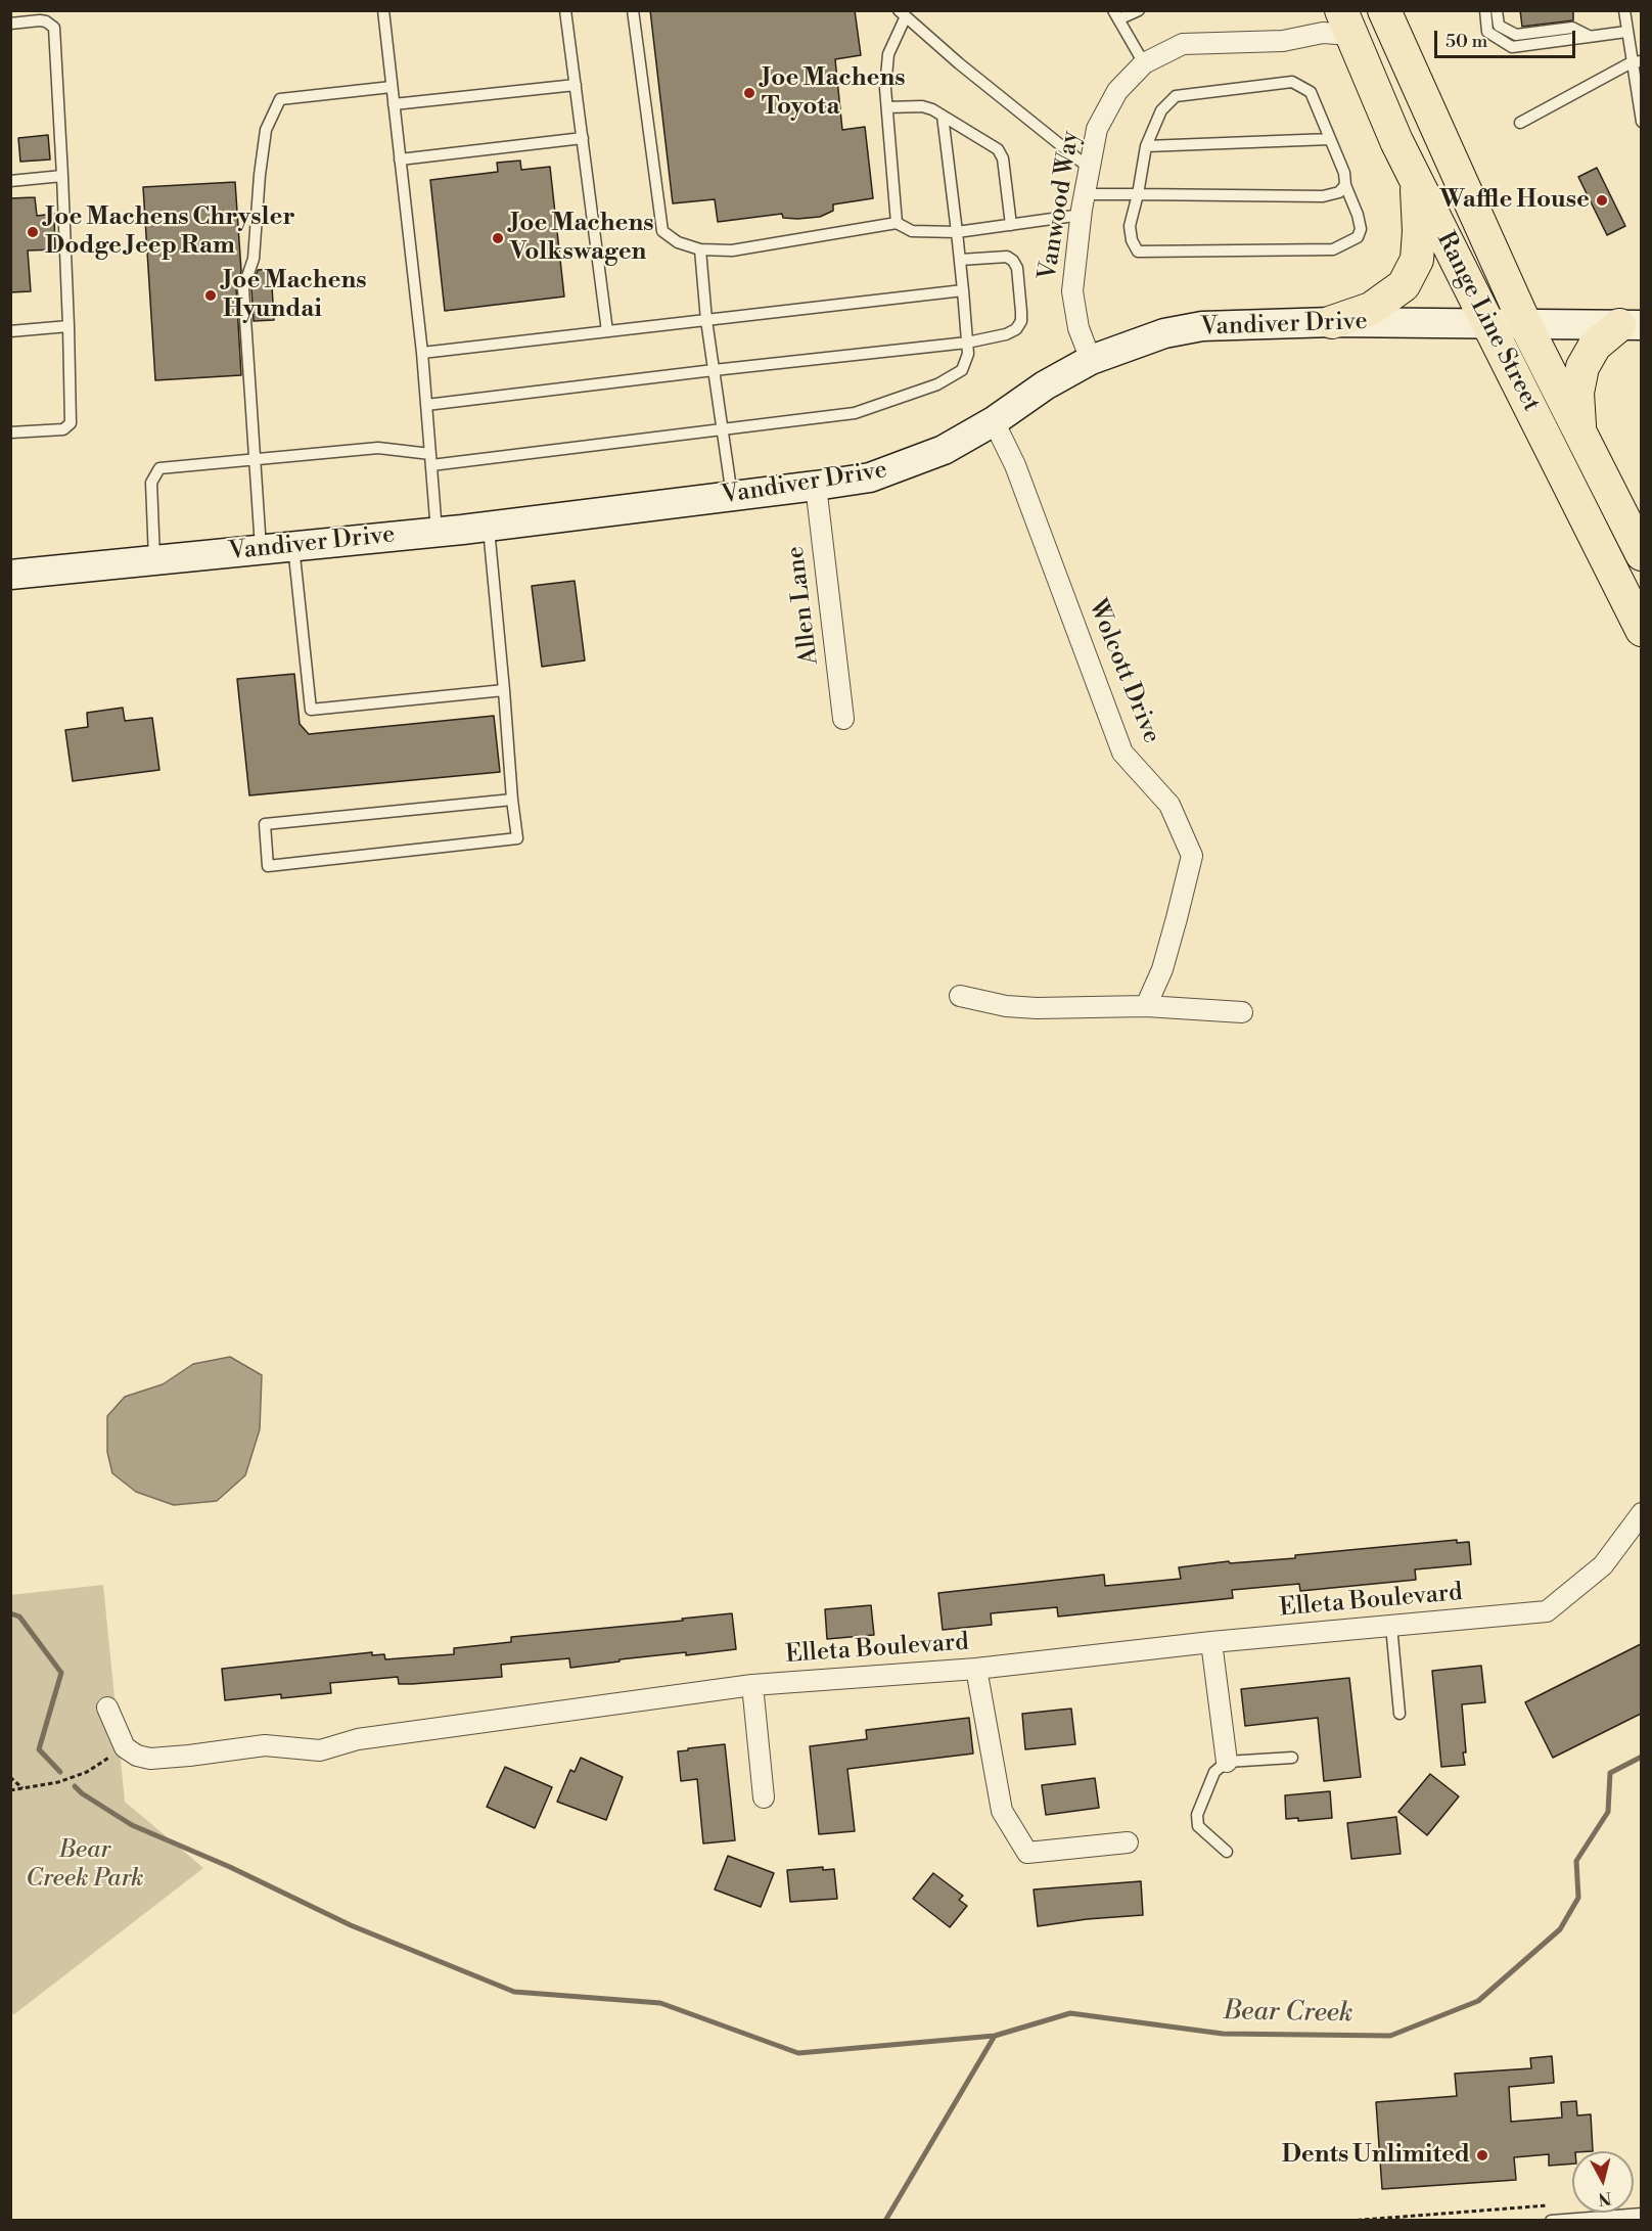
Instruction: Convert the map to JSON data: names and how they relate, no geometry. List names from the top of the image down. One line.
{"streets":{"main road":["Range Line Street","Vandiver Drive"],"street":["Vanwood Way","Allen Lane","Wolcott Drive","Elleta Boulevard"]},"crossings":[["Vanwood Way","Range Line Street"],["Vanwood Way","Vandiver Drive"],["Range Line Street","Vandiver Drive"],["Vandiver Drive","Allen Lane"],["Vandiver Drive","Wolcott Drive"]],"water":["Bear Creek"],"parks":["Bear Creek Park"],"places":["Joe Machens Toyota","Waffle House","Joe Machens Chrysler Dodge Jeep Ram","Joe Machens Volkswagen","Joe Machens Hyundai","Dents Unlimited"],"scale_bar":"50 m","north":"bottom"}
